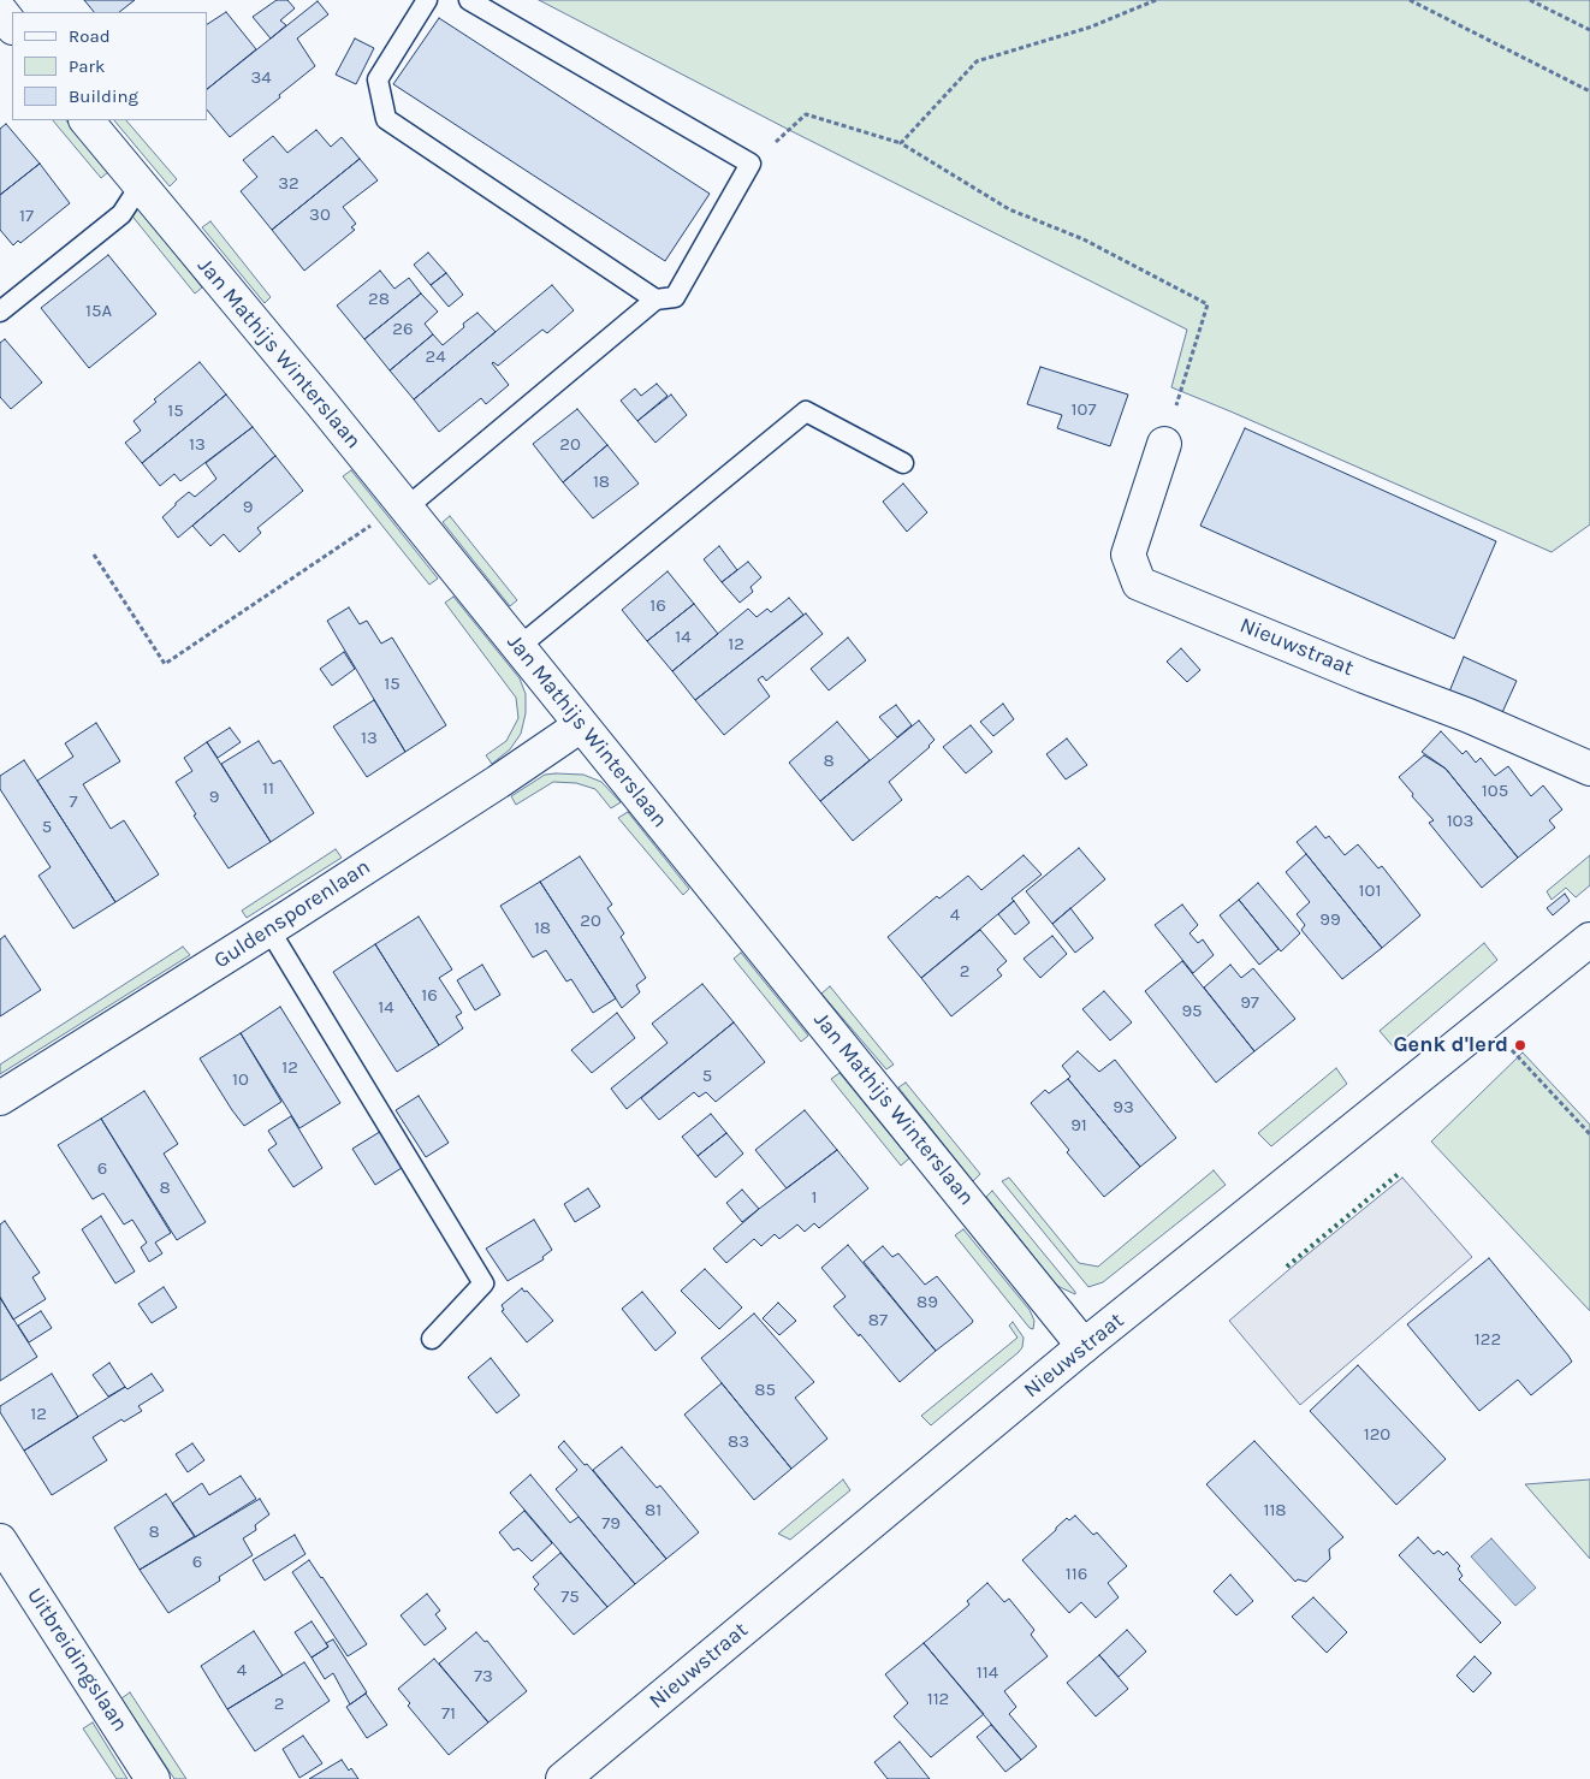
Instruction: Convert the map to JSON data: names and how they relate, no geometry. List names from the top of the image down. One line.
{"streets":{"street":["Jan Mathijs Winterslaan","Nieuwstraat","Guldensporenlaan","Uitbreidingslaan"]},"crossings":[["Jan Mathijs Winterslaan","Nieuwstraat"],["Jan Mathijs Winterslaan","Guldensporenlaan"]],"places":["Genk d'Ierd"],"house_numbers":["34","32","30","17","28","15A","26","24","107","15","13","20","18","9","16","14","12","15","13","8","11","105","9","7","103","5","101","4","99","20","18","2","16","97","14","95","12","5","10","93","91","6","8","1","89","87","122","85","12","120","83","81","118","79","8","6","116","75","4","114","73","112","2","71"],"legend":["Road","Park","Building"]}
